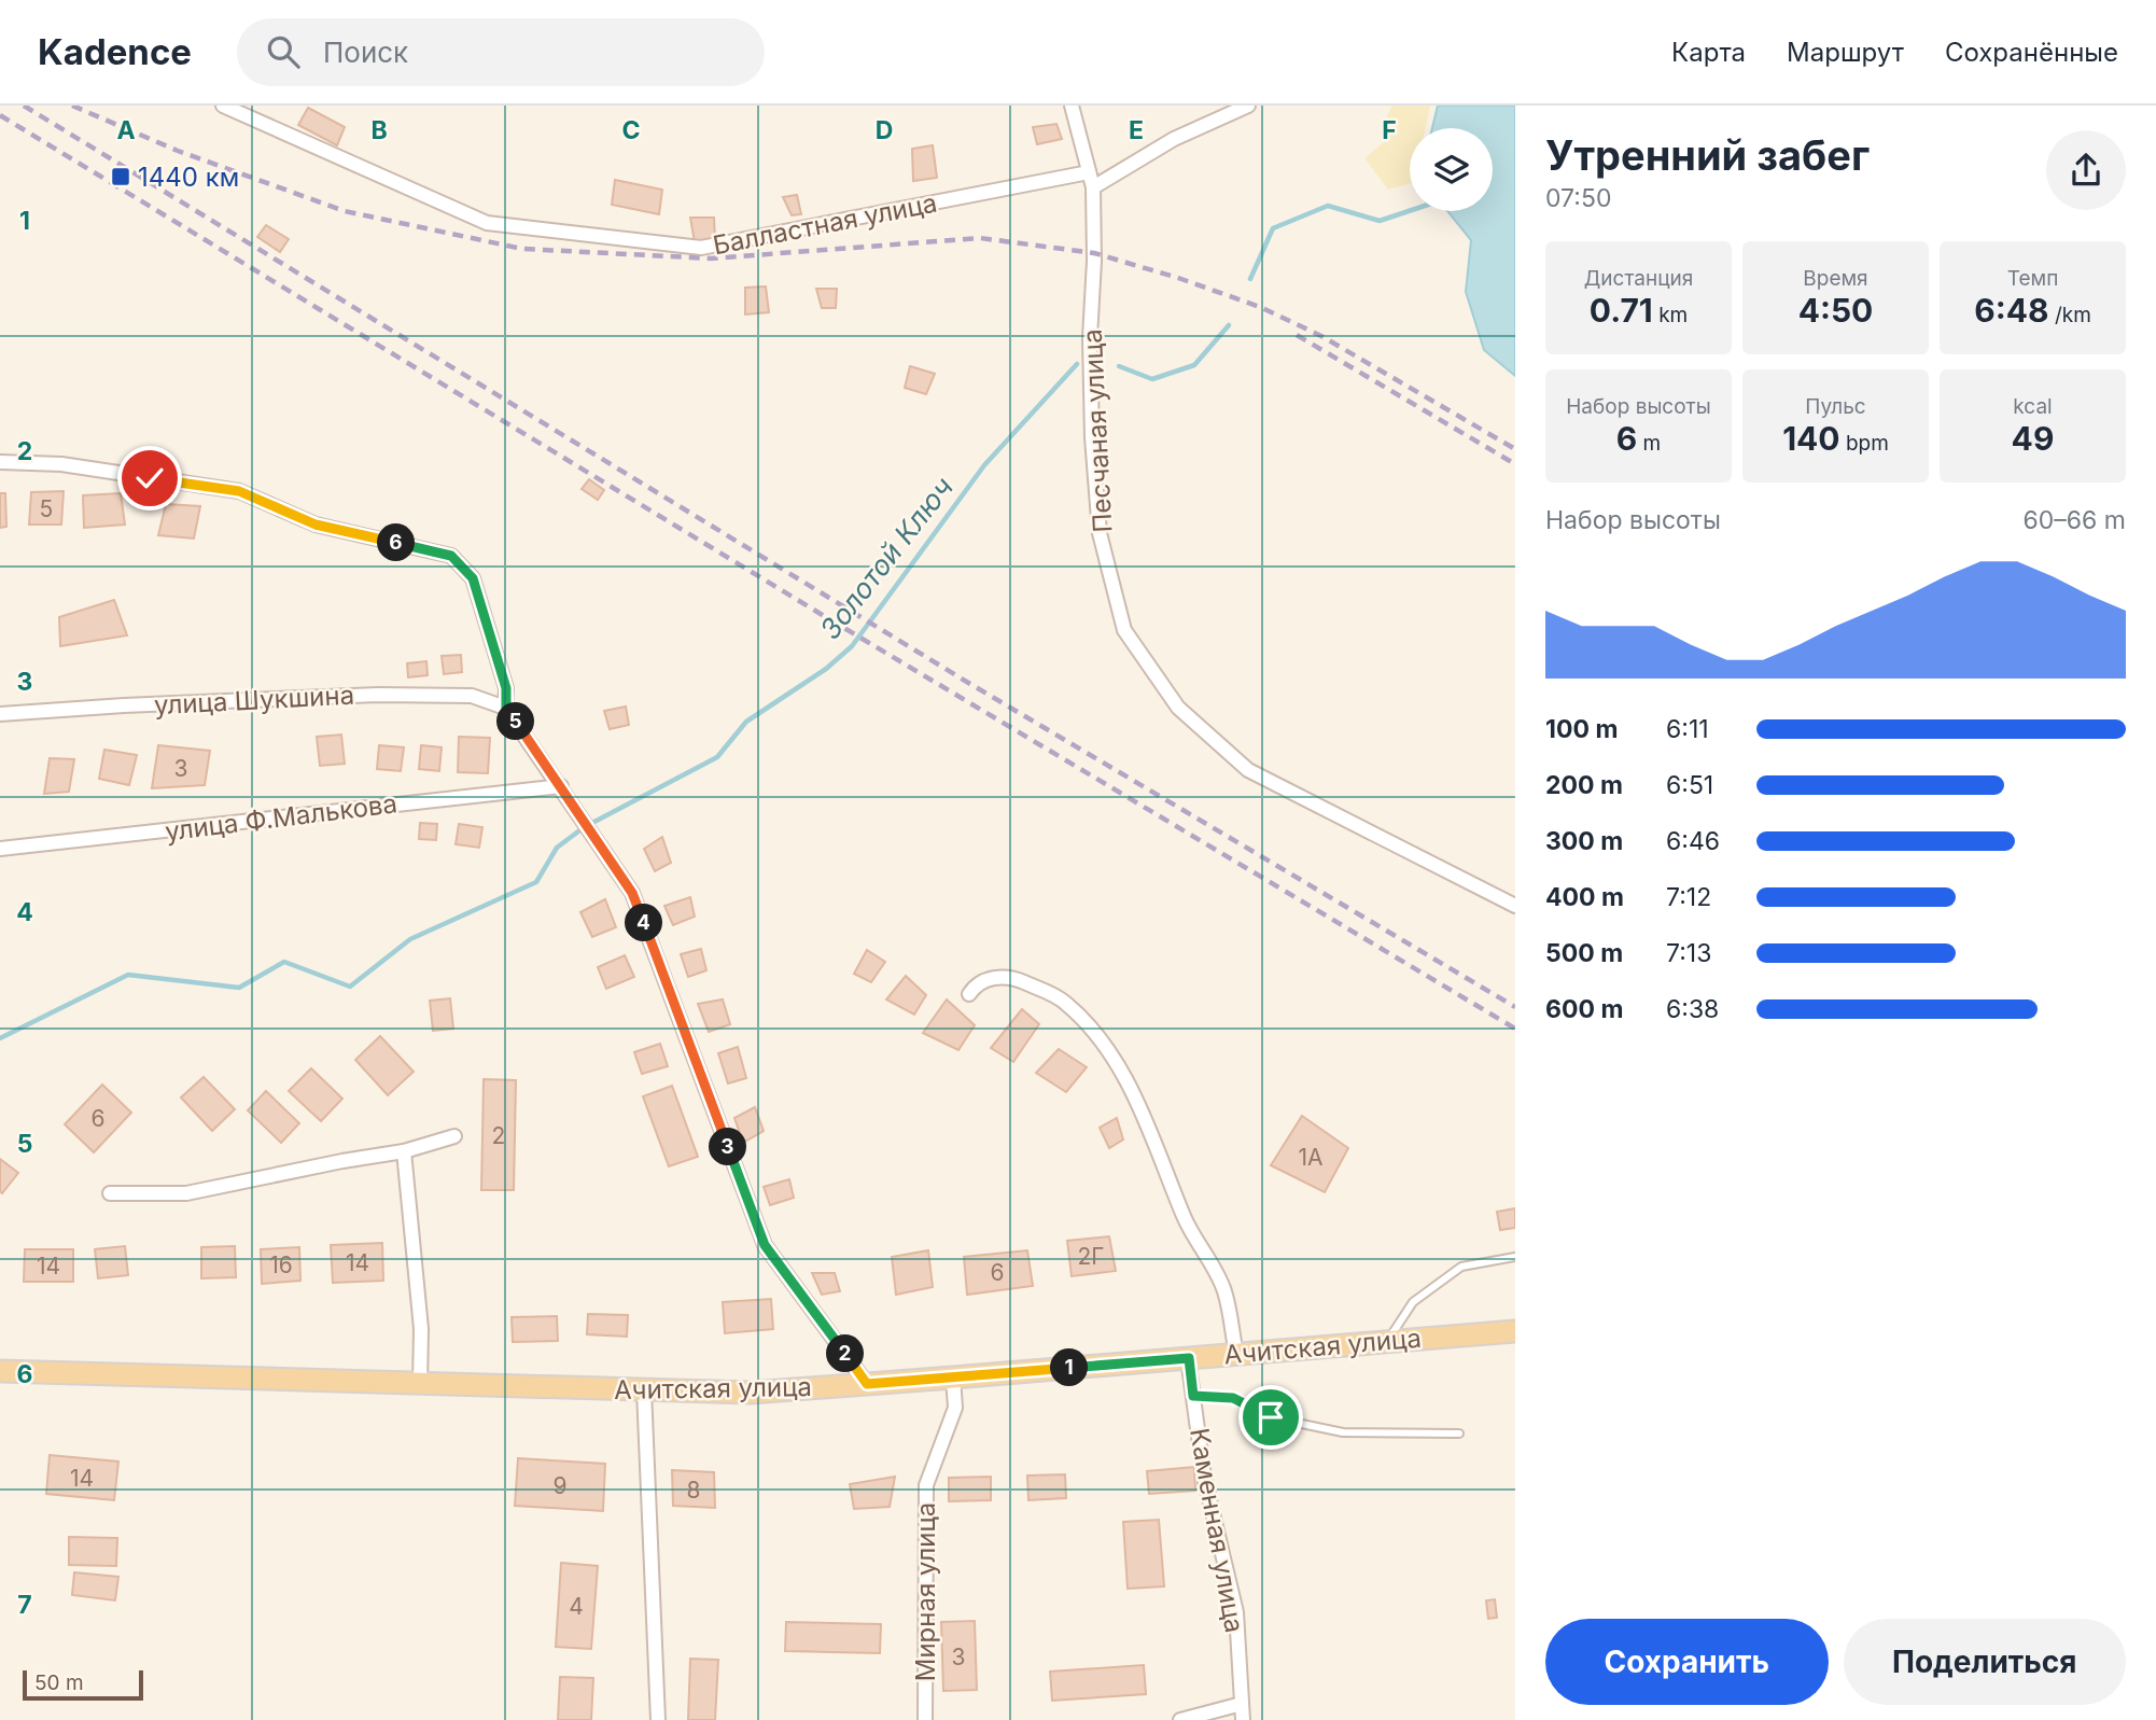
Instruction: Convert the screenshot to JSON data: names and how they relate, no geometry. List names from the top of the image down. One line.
{"streets":{"main road":["Ачитская улица"],"street":["Балластная улица","Песчаная улица","улица Шукшина","улица Ф.Малькова","Каменная улица","Мирная улица"]},"crossings":[["Балластная улица","Песчаная улица"],["Ачитская улица","Каменная улица"],["Ачитская улица","Мирная улица"]],"water":["Золотой Ключ"],"places":{"transit":["1440 км"]},"house_numbers":["5","3","6","2","1А","2Г","14","16","14","6","14","9","8","4","3"],"scale_bar":"50 m","page":{"header":"Kadence","search":"Поиск","nav":["Карта","Маршрут","Сохранённые"],"heading":["Утренний забег","07:50"],"stats":[["Дистанция","0.71 km"],["Время","4:50"],["Темп","6:48 /km"],["Набор высоты","6 m"],["Пульс","140 bpm"],["kcal","49"]],"chart":["Набор высоты","60–66 m"],"pins":["6","5","4","3","2","1"],"list":[{"name":"100 m","note":"6:11"},{"name":"200 m","note":"6:51"},{"name":"300 m","note":"6:46"},{"name":"400 m","note":"7:12"},{"name":"500 m","note":"7:13"},{"name":"600 m","note":"6:38"}],"buttons":["Сохранить","Поделиться"],"scale":"50 m"},"grid":{"columns":["A","B","C","D","E","F"],"rows":["1","2","3","4","5","6","7"]}}
